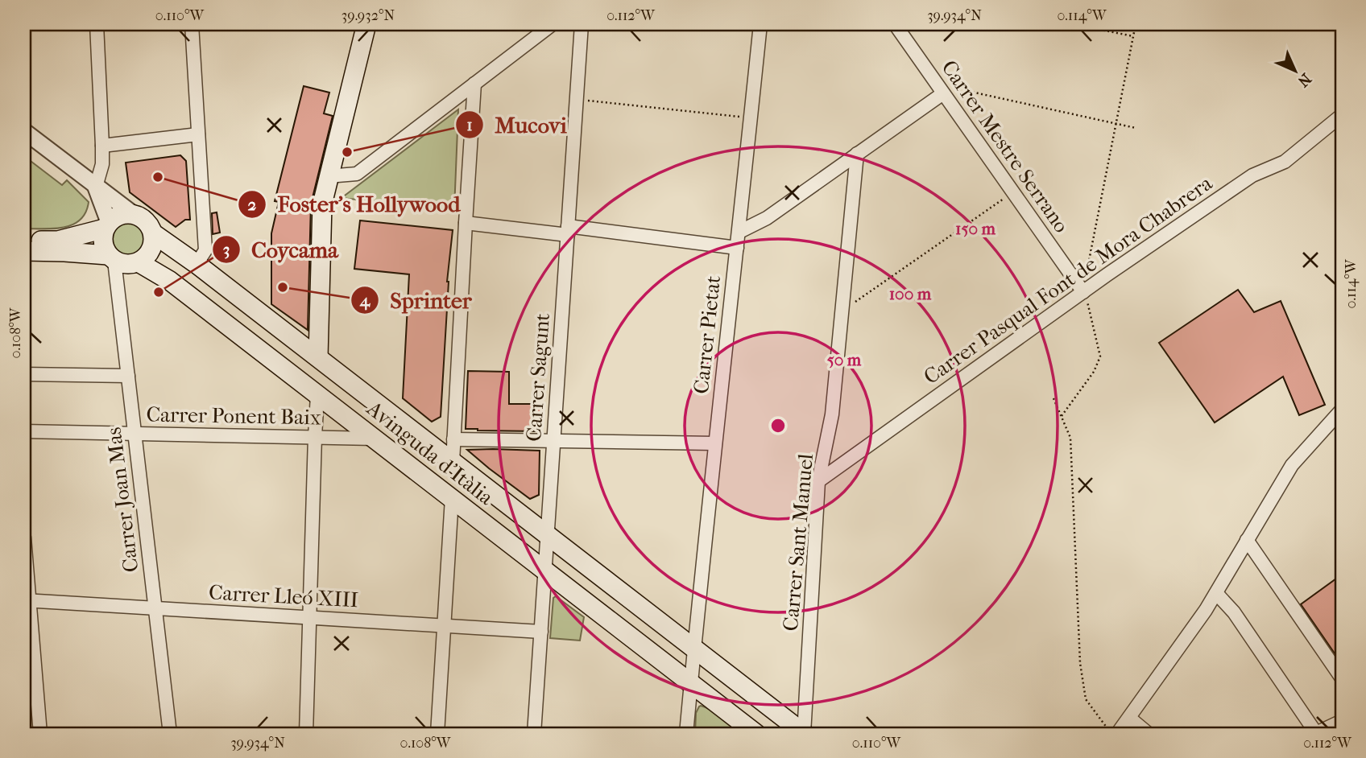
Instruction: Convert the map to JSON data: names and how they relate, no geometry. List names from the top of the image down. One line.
{"streets":{"main road":["Avinguda d'Itàlia"],"street":["Carrer Mestre Serrano","Carrer Pasqual Font de Mora Chabrera","Carrer Pietat","Carrer Sagunt","Carrer Ponent Baix","Carrer Joan Mas","Carrer Sant Manuel","Carrer Lleó XIII"]},"crossings":[["Carrer Mestre Serrano","Carrer Pasqual Font de Mora Chabrera"],["Carrer Pasqual Font de Mora Chabrera","Carrer Sant Manuel"],["Carrer Pietat","Avinguda d'Itàlia"],["Carrer Sagunt","Avinguda d'Itàlia"],["Carrer Sagunt","Carrer Lleó XIII"],["Carrer Ponent Baix","Avinguda d'Itàlia"],["Carrer Ponent Baix","Carrer Joan Mas"],["Avinguda d'Itàlia","Carrer Joan Mas"],["Avinguda d'Itàlia","Carrer Sant Manuel"],["Carrer Joan Mas","Carrer Lleó XIII"]],"places":["Mucovi","Foster's Hollywood","Sprinter","Coycama"],"north":"bottom right","coordinates":["0.110°W","39.932°N","0.112°W","39.934°N","0.114°W","0.108°W"],"rings":["150 m","100 m","50 m"]}
